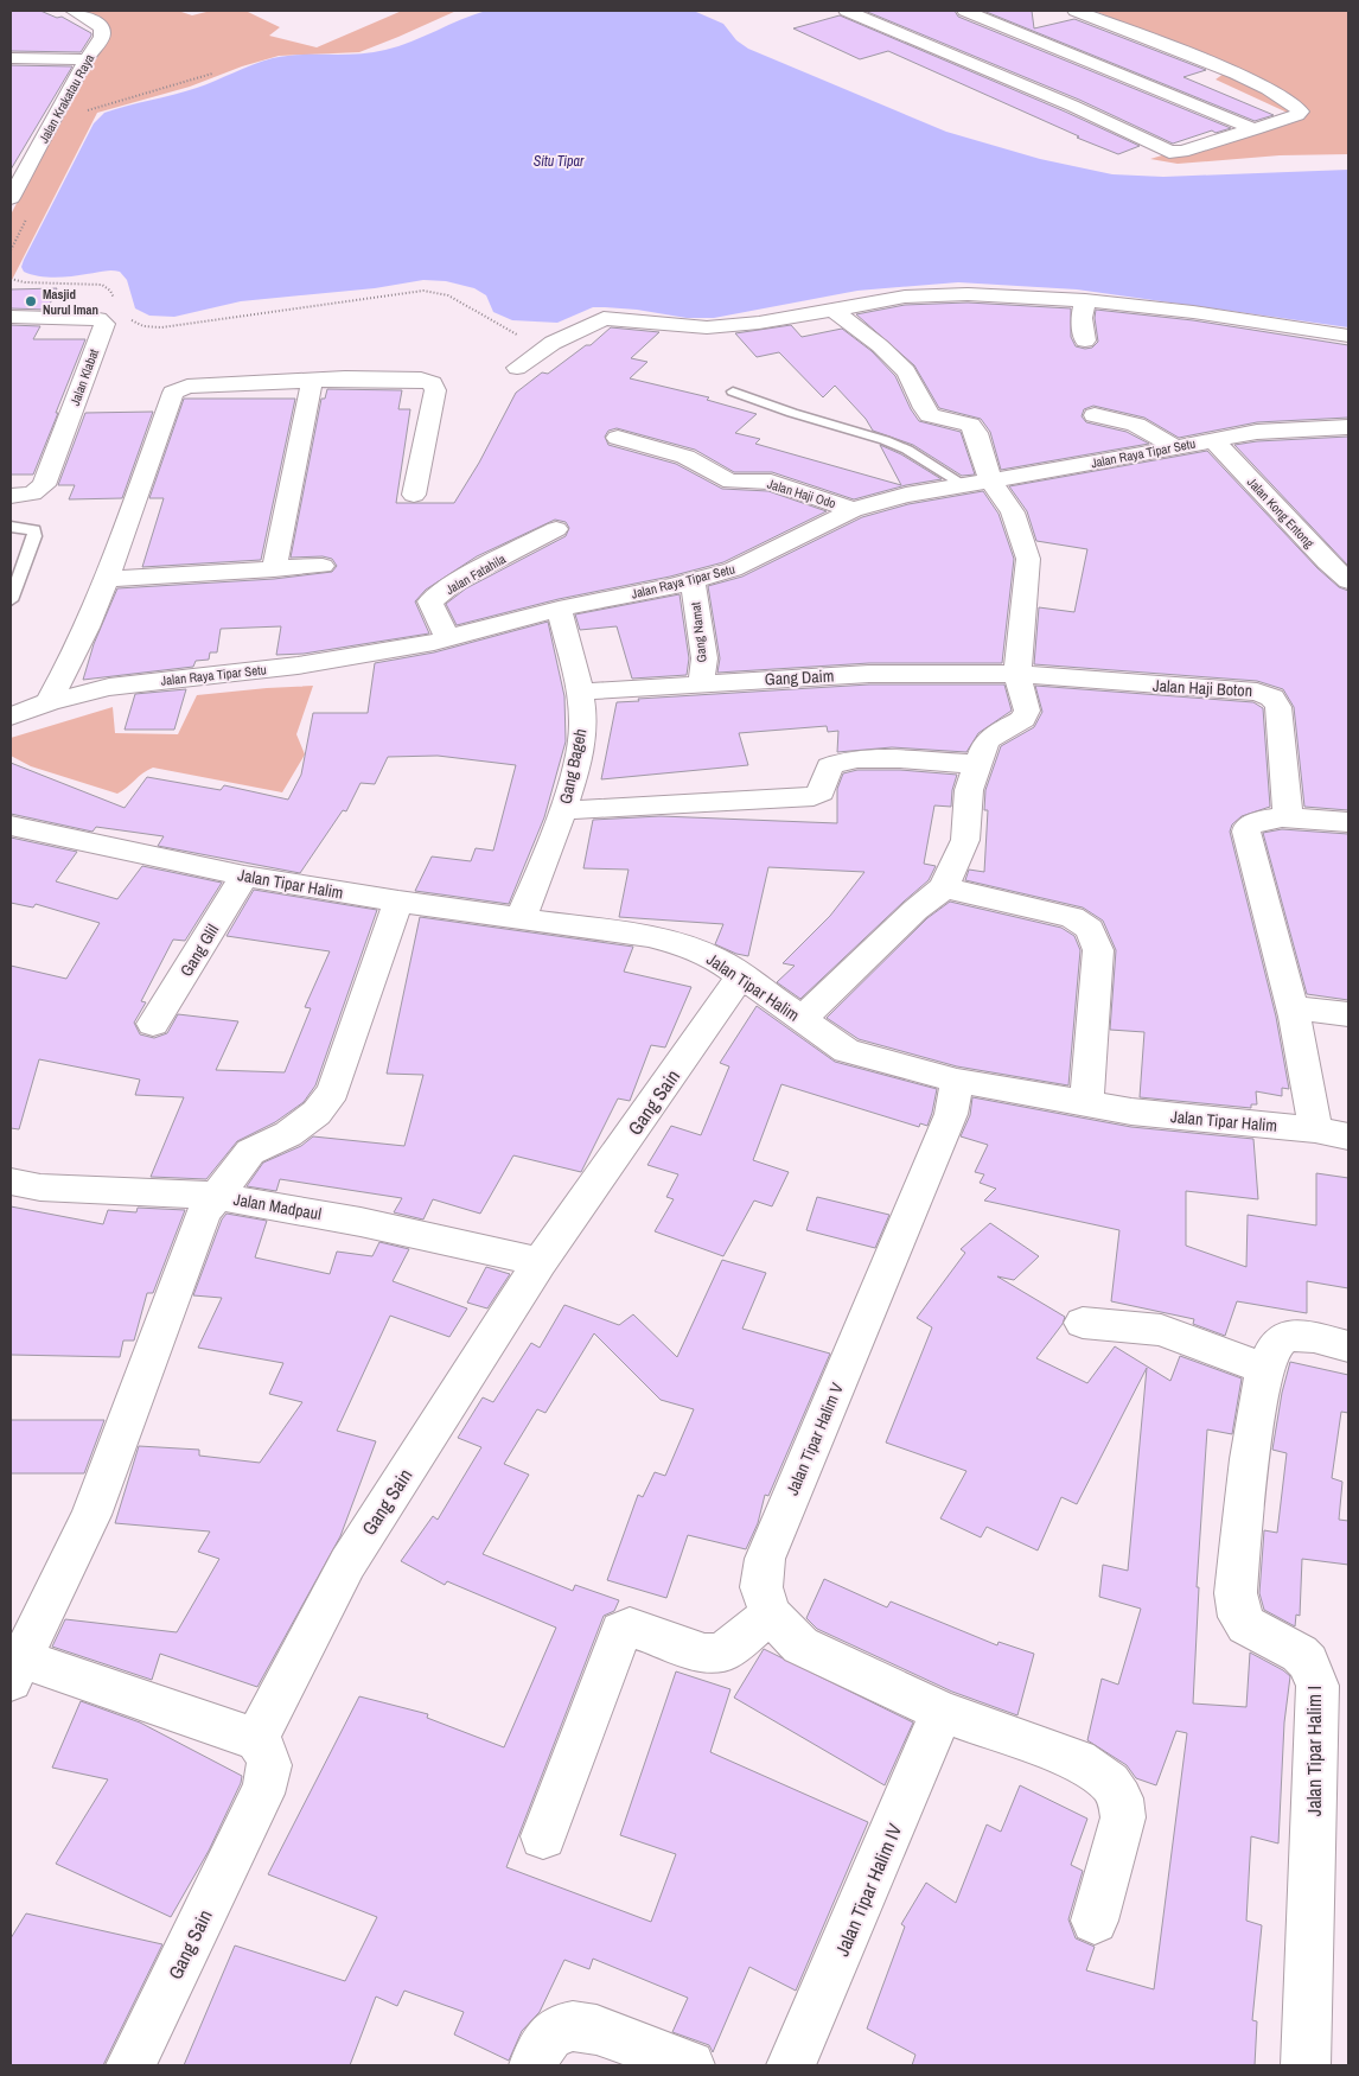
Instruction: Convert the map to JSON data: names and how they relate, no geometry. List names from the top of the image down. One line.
{"streets":{"street":["Jalan Krakatau Raya","Jalan Klabat","Jalan Raya Tipar Setu","Jalan Haji Odo","Jalan Kong Entong","Jalan Fatahila","Gang Namat","Gang Daim","Jalan Haji Boton","Gang Bageh","Jalan Tipar Halim","Gang Glil","Gang Sain","Jalan Madpaul","Jalan Tipar Halim V","Jalan Tipar Halim I","Jalan Tipar Halim IV"]},"crossings":[["Jalan Raya Tipar Setu","Jalan Haji Odo"],["Jalan Raya Tipar Setu","Jalan Kong Entong"],["Jalan Raya Tipar Setu","Jalan Fatahila"],["Jalan Raya Tipar Setu","Gang Namat"],["Jalan Raya Tipar Setu","Gang Bageh"],["Gang Namat","Gang Daim"],["Gang Daim","Jalan Haji Boton"],["Gang Daim","Gang Bageh"],["Gang Bageh","Jalan Tipar Halim"],["Jalan Tipar Halim","Gang Glil"],["Jalan Tipar Halim","Gang Sain"],["Jalan Tipar Halim","Jalan Tipar Halim V"],["Gang Sain","Jalan Madpaul"],["Jalan Tipar Halim V","Jalan Tipar Halim IV"]],"water":["Situ Tipar"],"places":["Masjid Nurul Iman"]}
